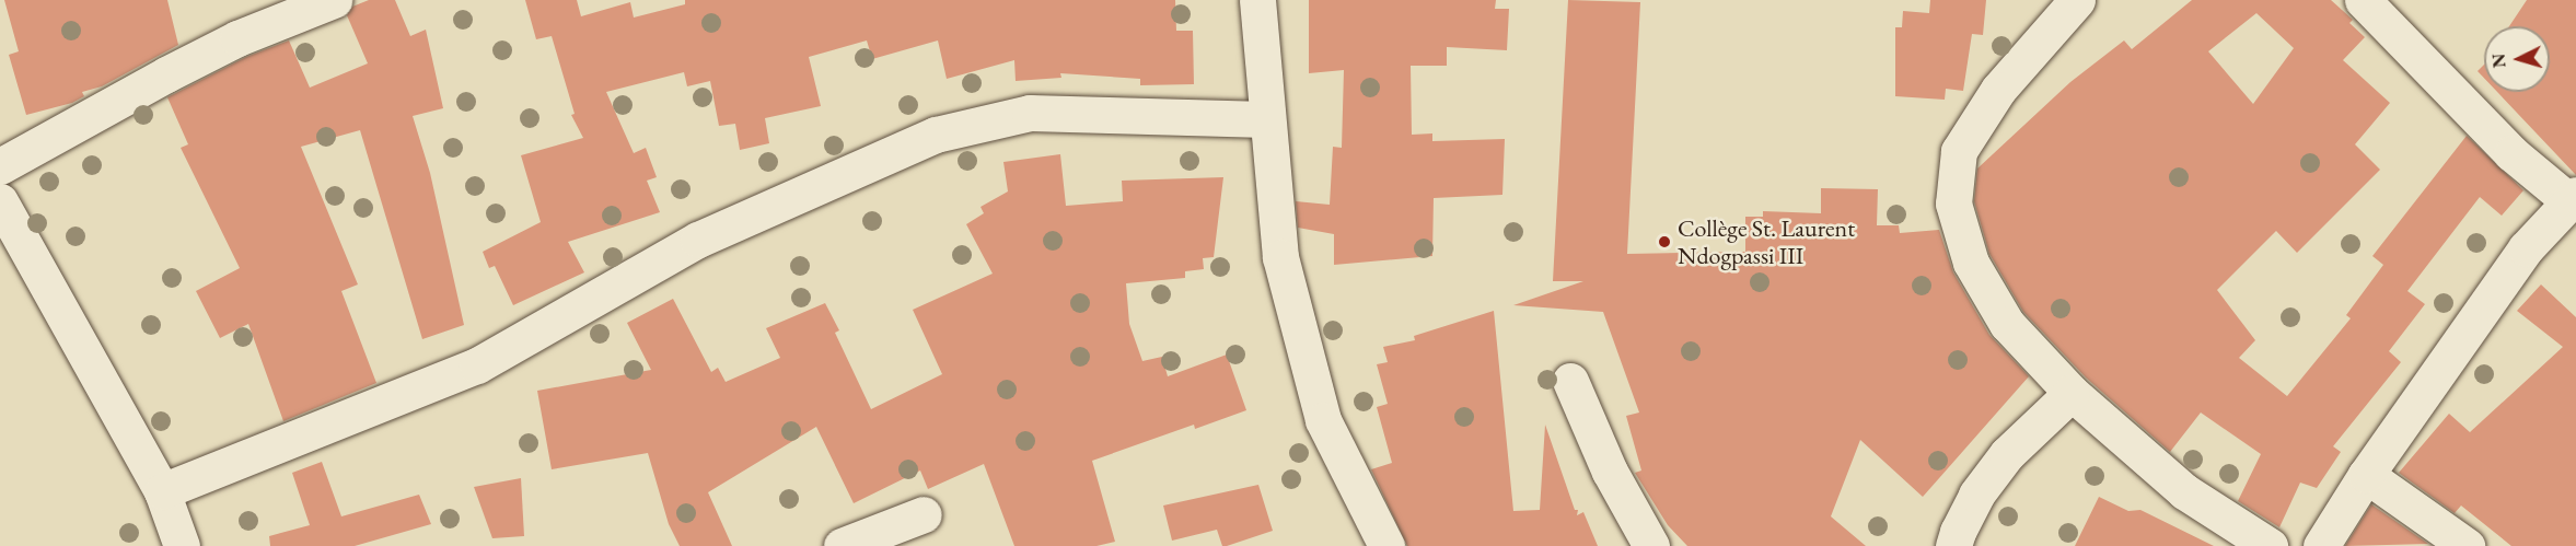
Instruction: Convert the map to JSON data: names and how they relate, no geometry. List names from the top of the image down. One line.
{"places":["Collège St. Laurent Ndogpassi III"],"north":"left"}
